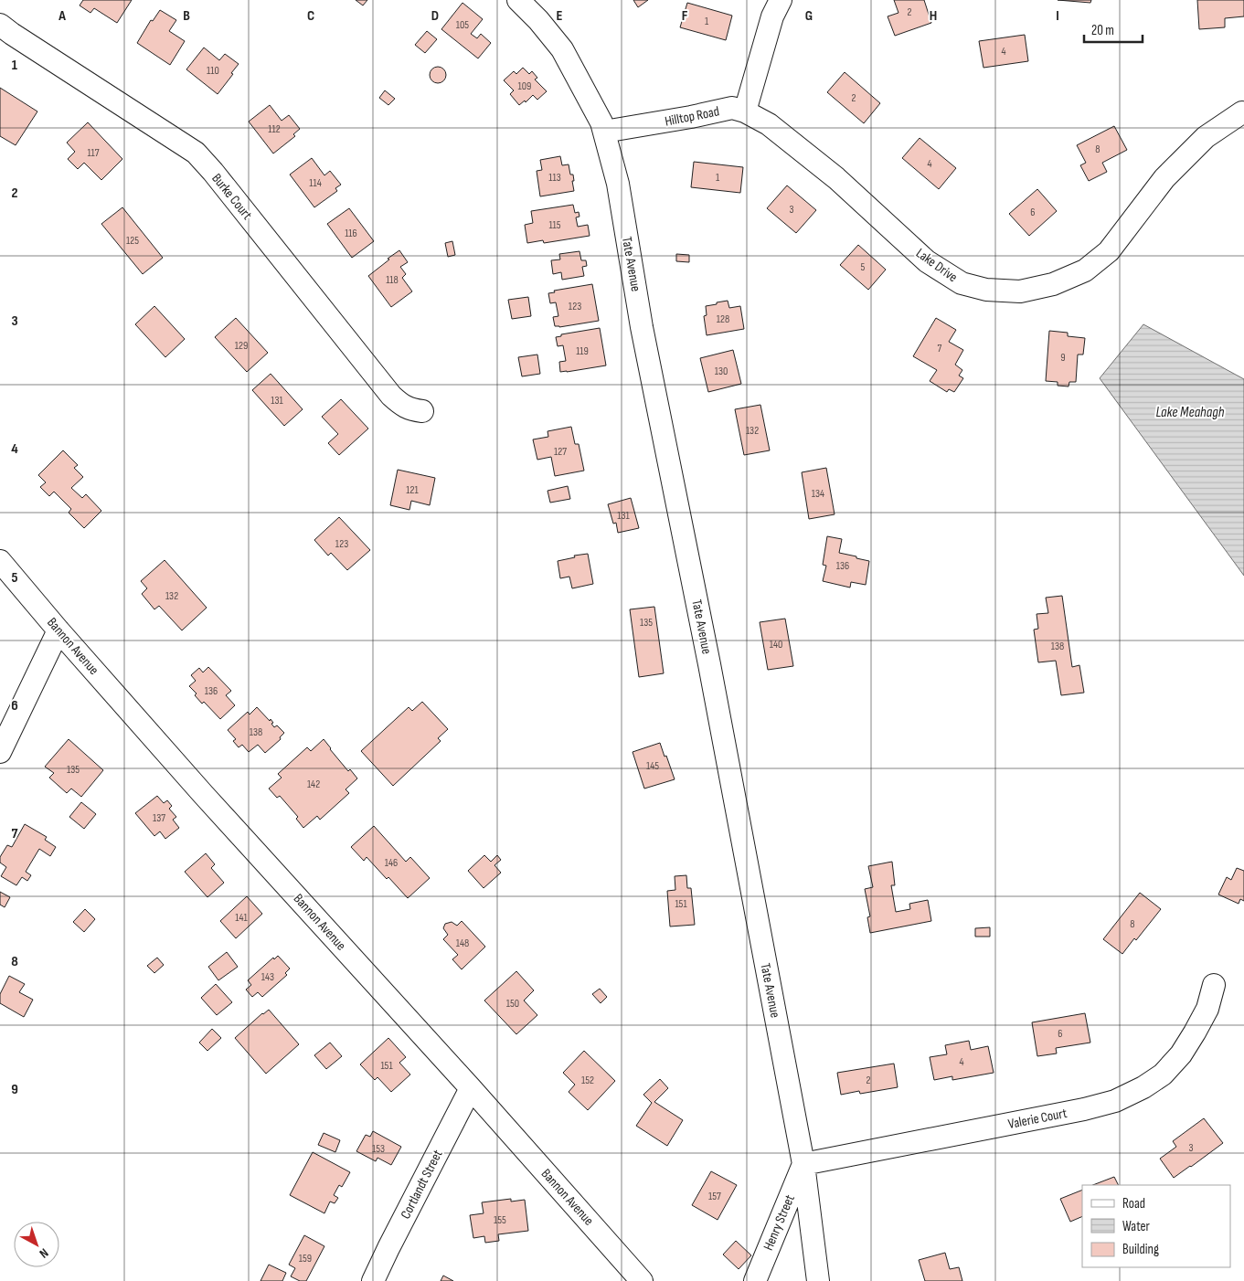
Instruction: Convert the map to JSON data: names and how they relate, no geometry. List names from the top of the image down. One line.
{"streets":{"street":["Hilltop Road","Burke Court","Tate Avenue","Lake Drive","Bannon Avenue","Valerie Court","Cortlandt Street","Henry Street"]},"crossings":[["Hilltop Road","Tate Avenue"],["Hilltop Road","Lake Drive"],["Tate Avenue","Valerie Court"],["Tate Avenue","Henry Street"],["Bannon Avenue","Cortlandt Street"],["Valerie Court","Henry Street"]],"water":["Lake Meahagh"],"house_numbers":["2","1","105","4","110","109","2","112","8","117","4","113","1","114","3","6","115","116","125","5","118","123","128","129","7","119","9","130","131","132","127","121","134","131","123","136","132","135","140","138","136","138","145","135","142","137","146","151","141","8","148","143","150","6","4","151","152","2","3","153","157","155","159"],"legend":["Road","Water","Building"],"scale_bar":"20 m","north":"bottom right","grid":{"columns":["A","B","C","D","E","F","G","H","I"],"rows":["1","2","3","4","5","6","7","8","9"]}}
